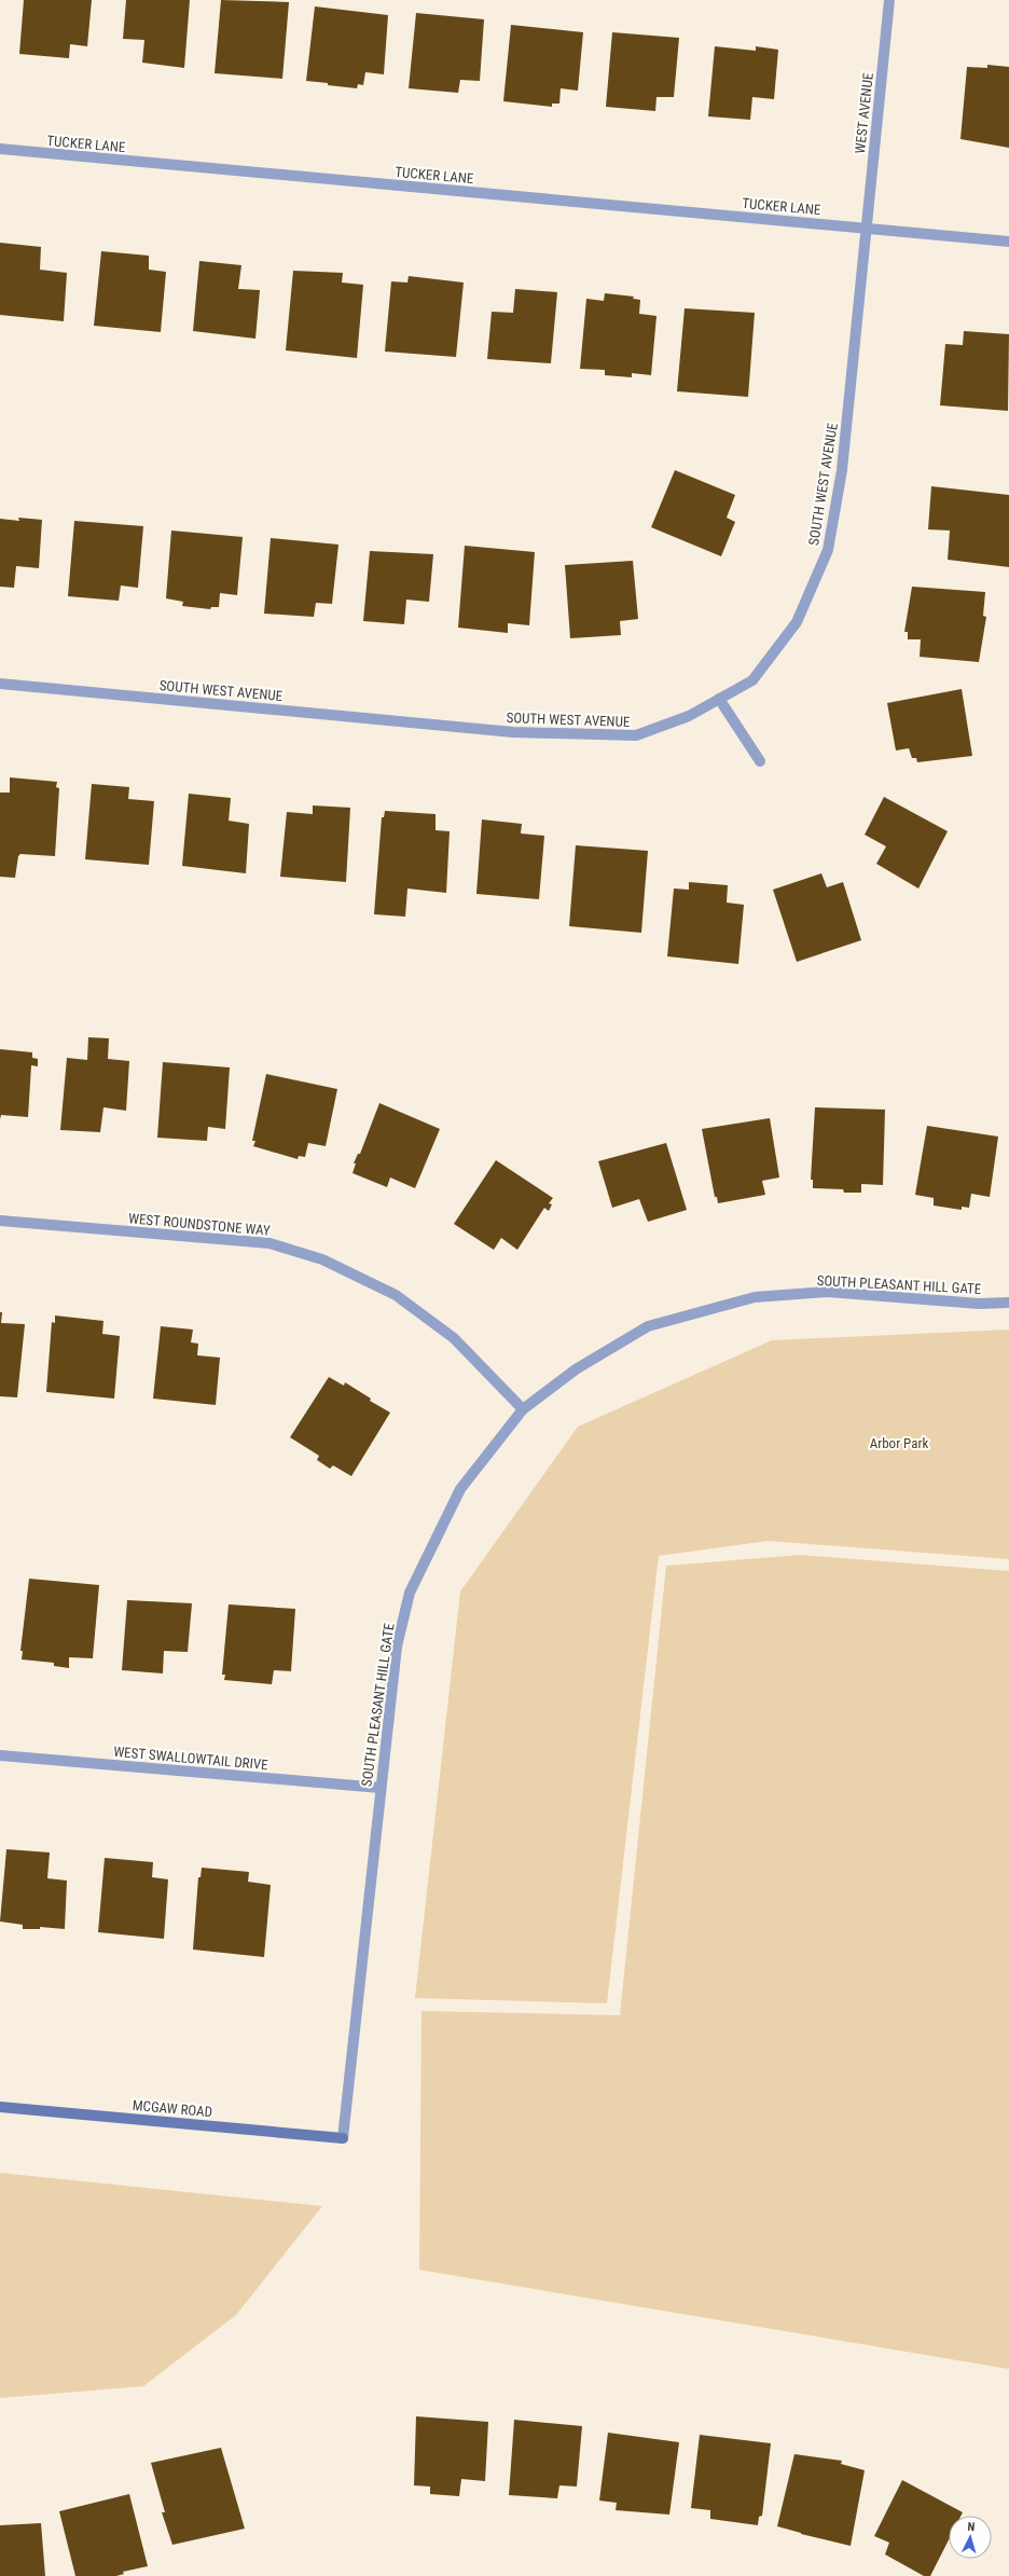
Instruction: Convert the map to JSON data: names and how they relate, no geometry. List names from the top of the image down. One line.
{"streets":{"street":["WEST AVENUE","TUCKER LANE","SOUTH WEST AVENUE","WEST ROUNDSTONE WAY","SOUTH PLEASANT HILL GATE","WEST SWALLOWTAIL DRIVE","MCGAW ROAD"]},"crossings":[["WEST AVENUE","TUCKER LANE"],["WEST AVENUE","SOUTH WEST AVENUE"],["TUCKER LANE","SOUTH WEST AVENUE"],["WEST ROUNDSTONE WAY","SOUTH PLEASANT HILL GATE"],["SOUTH PLEASANT HILL GATE","WEST SWALLOWTAIL DRIVE"],["SOUTH PLEASANT HILL GATE","MCGAW ROAD"]],"parks":["Arbor Park"],"north":"top"}
